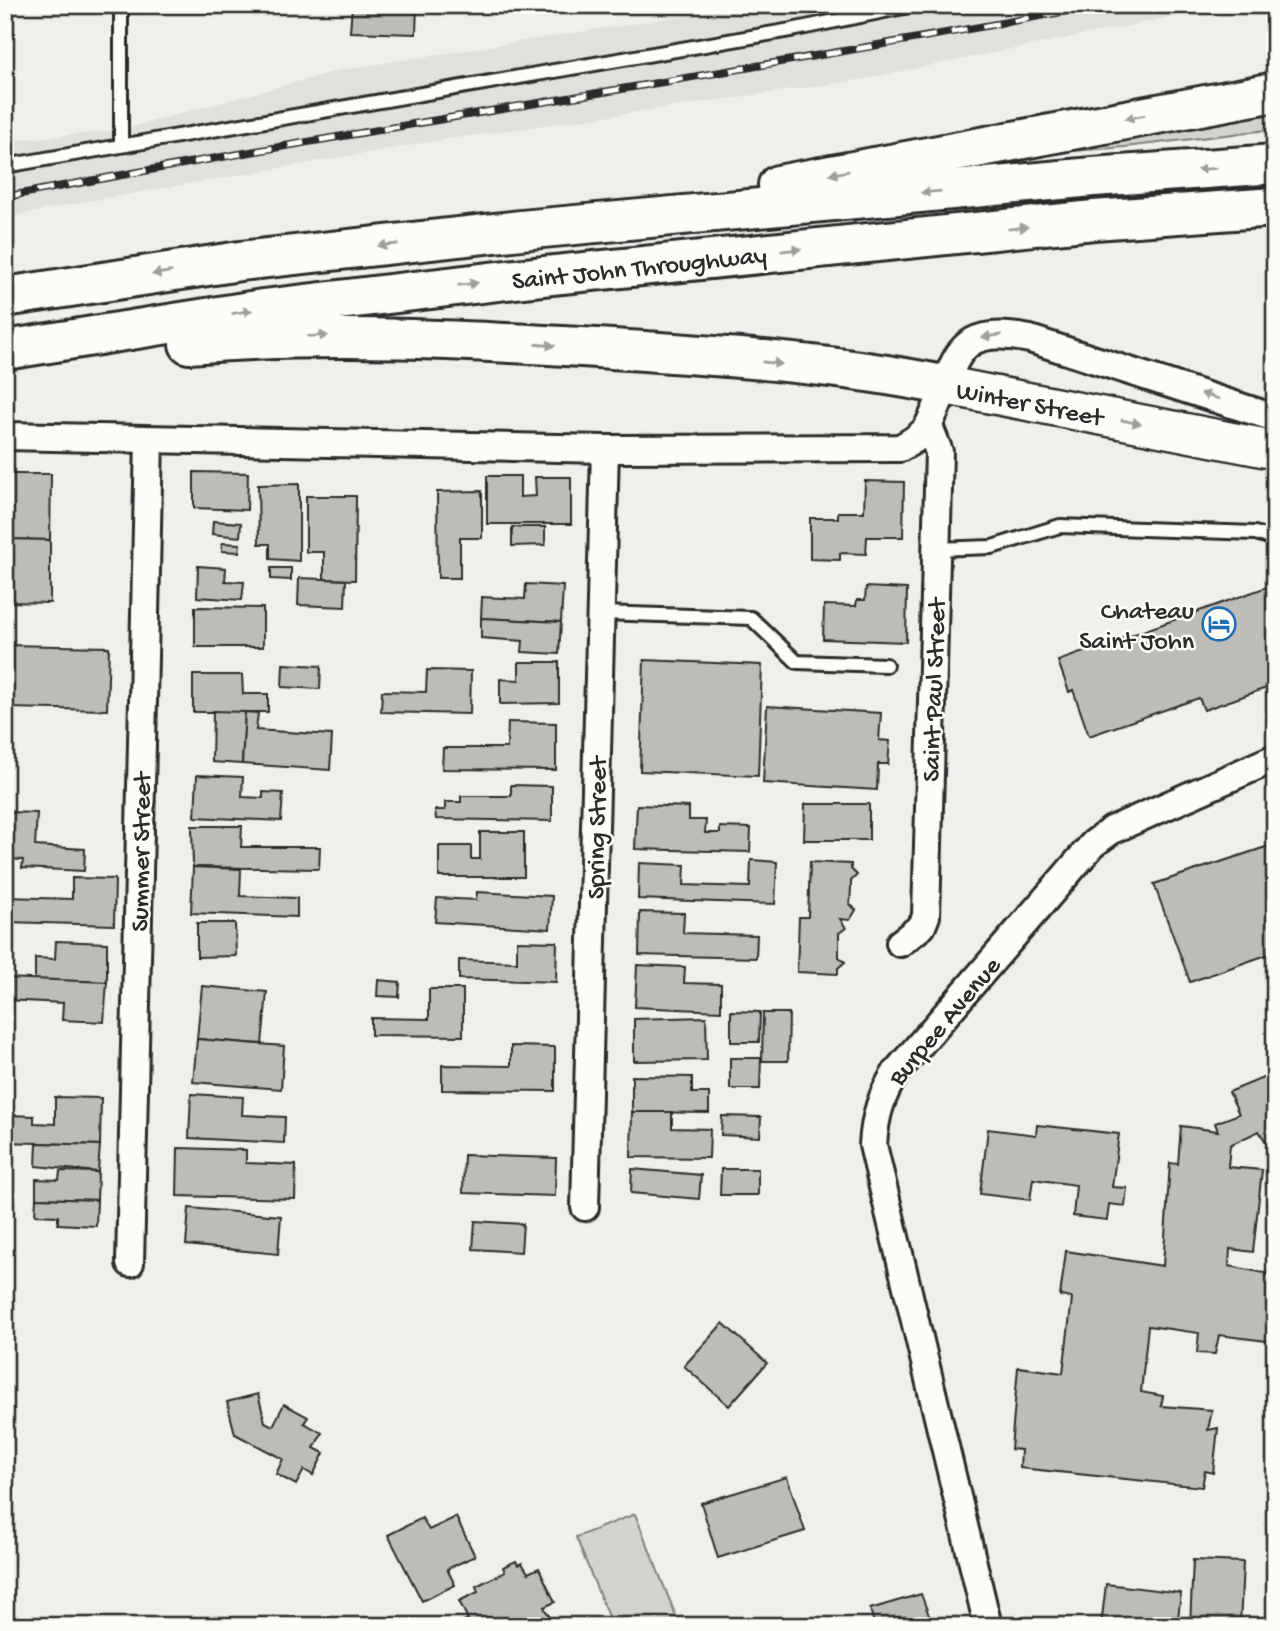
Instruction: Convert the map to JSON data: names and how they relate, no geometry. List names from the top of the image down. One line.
{"streets":{"highway":["Saint John Throughway"],"main road":["Winter Street"],"street":["Saint Paul Street","Spring Street","Summer Street","Burpee Avenue"]},"places":{"hotel":["Chateau Saint John"]}}
